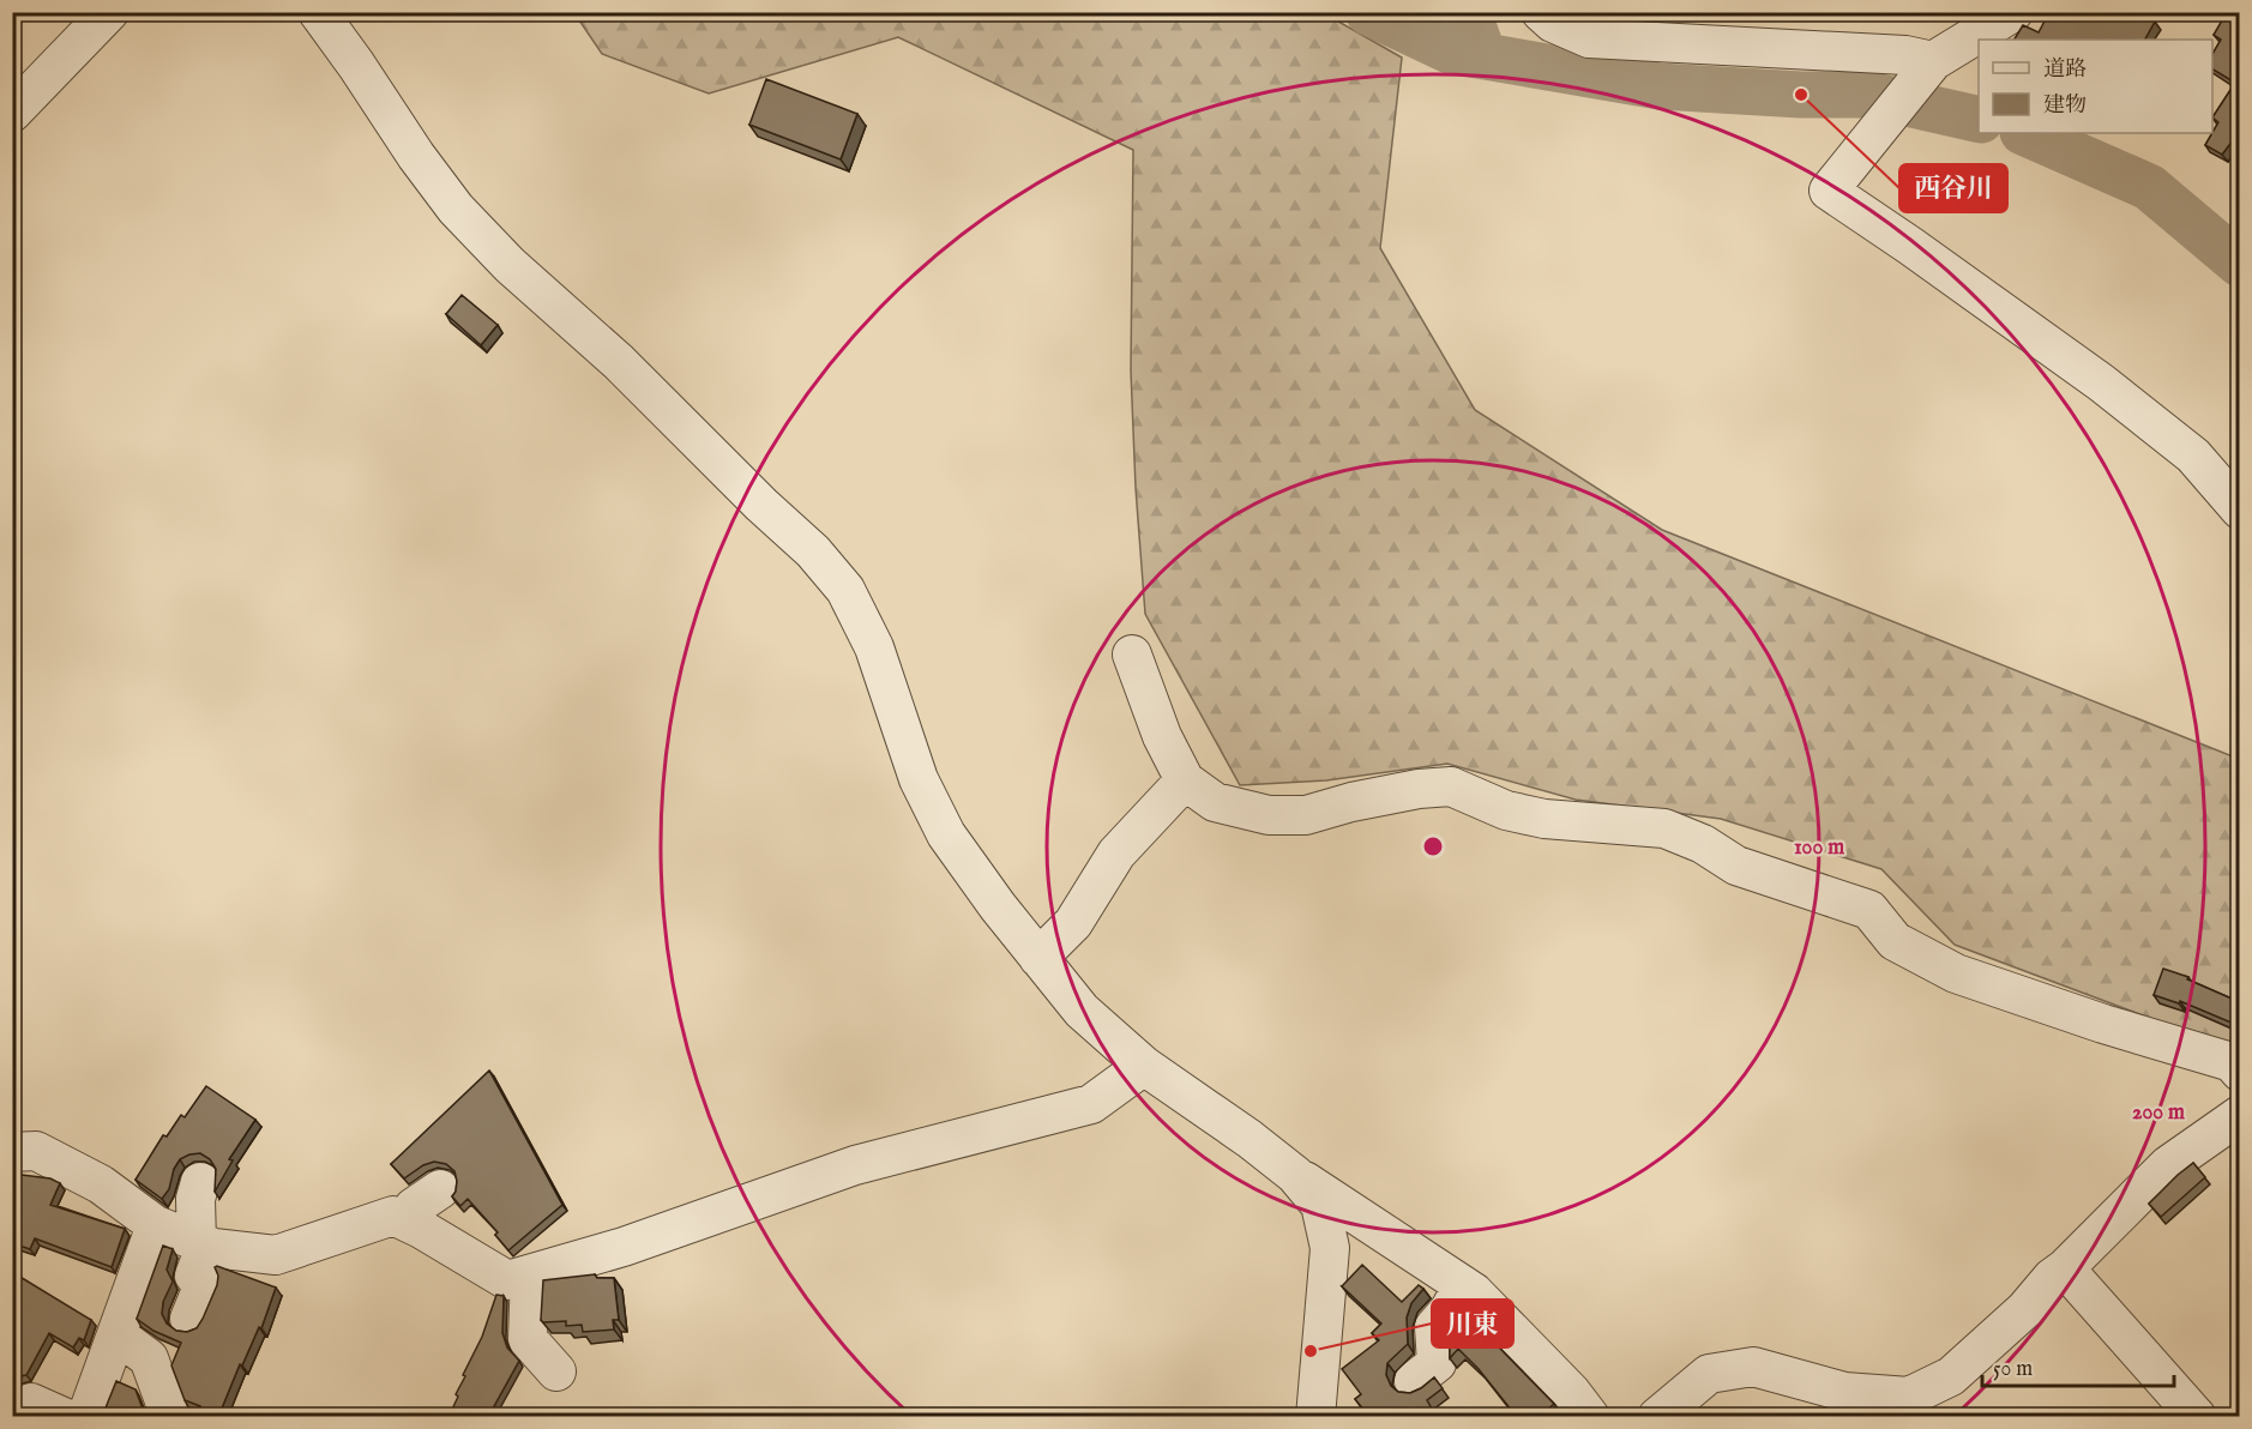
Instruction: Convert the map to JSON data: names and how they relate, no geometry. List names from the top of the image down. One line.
{"places":["西谷川","川東"],"legend":["道路","建物"],"scale_bar":"50 m","rings":["100 m","200 m"]}
